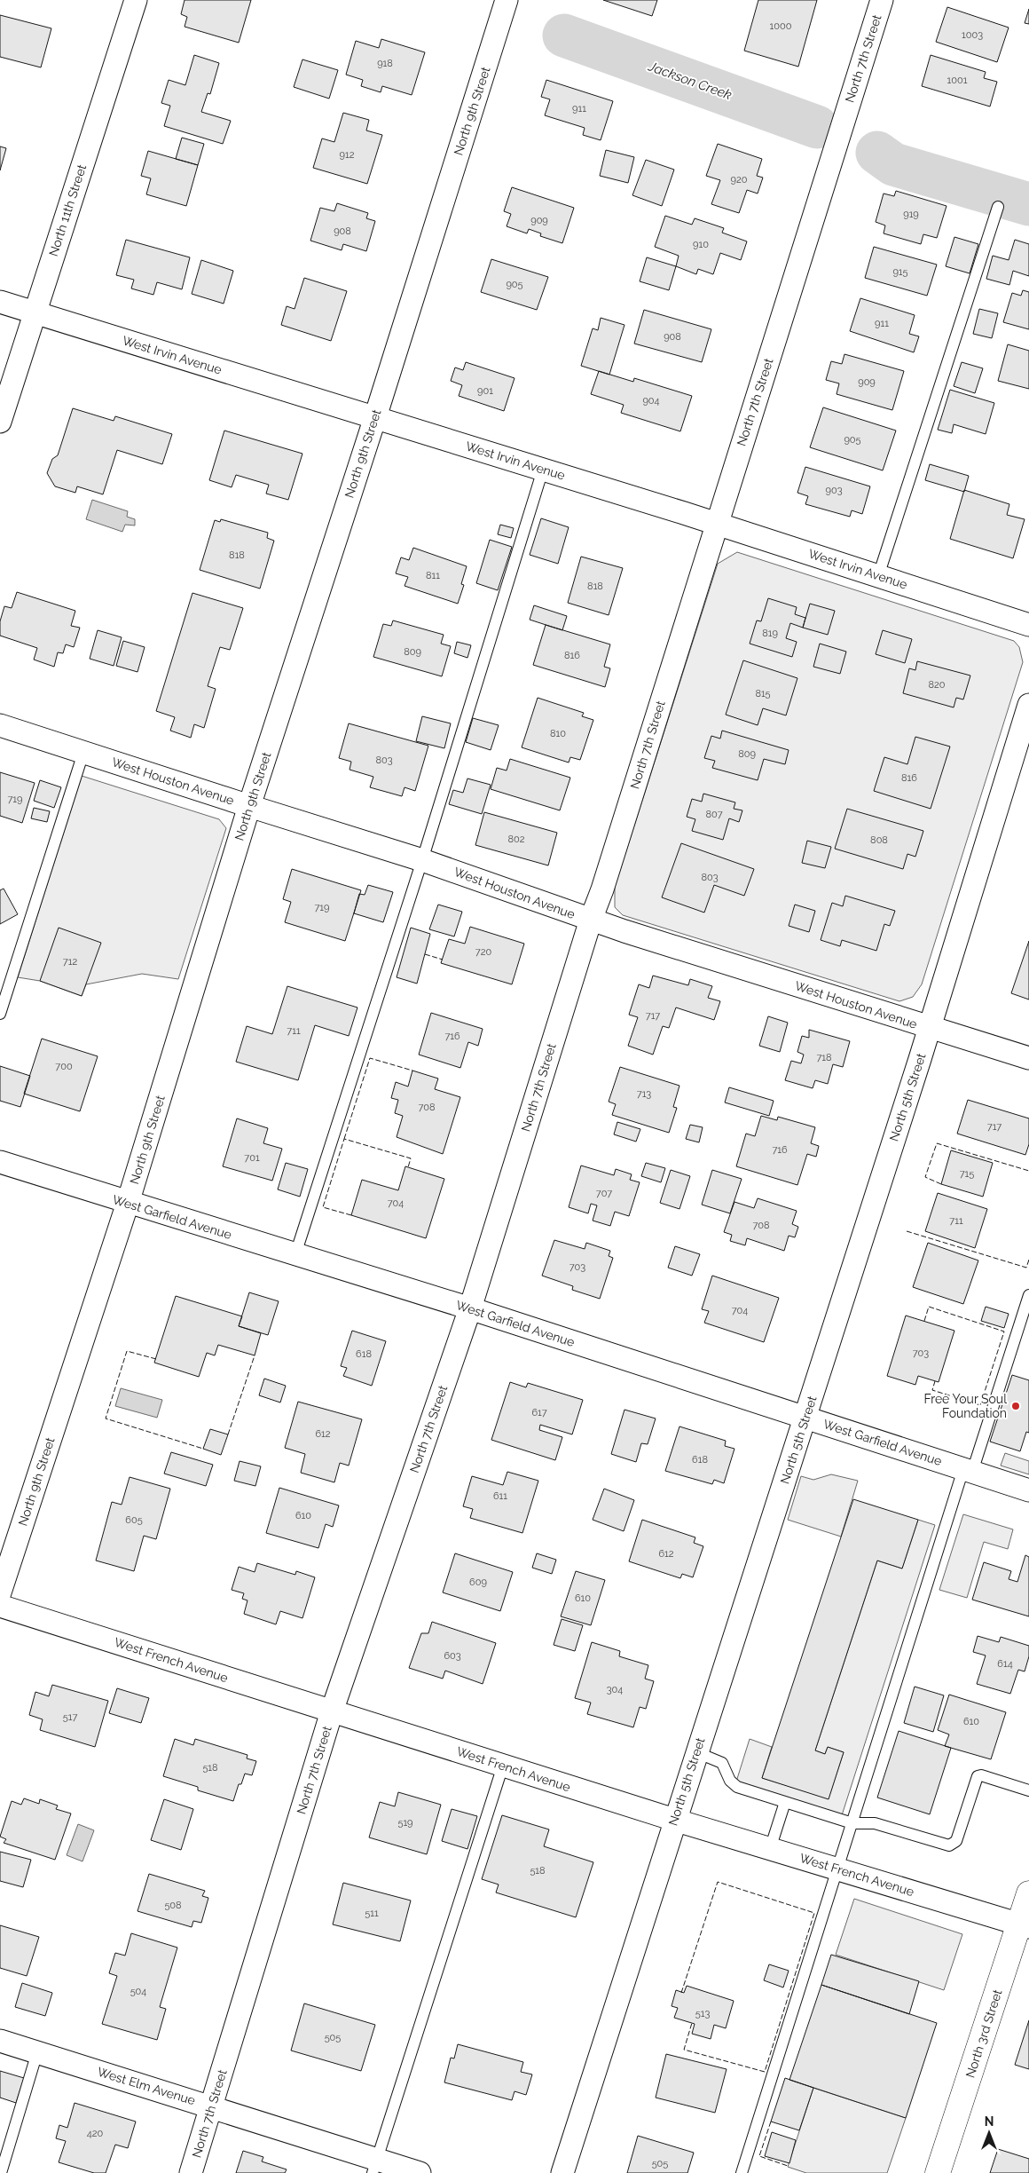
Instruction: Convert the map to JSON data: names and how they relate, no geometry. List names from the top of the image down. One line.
{"streets":{"main road":["North 3rd Street"],"street":["North 7th Street","North 9th Street","North 11th Street","West Irvin Avenue","West Houston Avenue","North 5th Street","West Garfield Avenue","West French Avenue","West Elm Avenue"]},"crossings":[["North 7th Street","West Irvin Avenue"],["North 7th Street","West Houston Avenue"],["North 7th Street","West Garfield Avenue"],["North 7th Street","West French Avenue"],["North 7th Street","West Elm Avenue"],["North 9th Street","West Irvin Avenue"],["North 9th Street","West Houston Avenue"],["North 9th Street","West Garfield Avenue"],["North 11th Street","West Irvin Avenue"],["West Houston Avenue","North 5th Street"],["North 5th Street","West Garfield Avenue"],["North 5th Street","West French Avenue"],["West French Avenue","North 3rd Street"]],"water":["Jackson Creek"],"places":["Free Your Soul Foundation"],"house_numbers":["1000","1003","918","1001","911","912","920","919","909","908","910","915","905","911","908","909","901","904","905","903","818","811","818","819","809","816","820","815","810","809","803","816","719","807","802","808","803","719","720","712","717","711","716","718","700","713","708","717","716","701","715","707","704","711","708","703","704","703","618","617","612","618","611","610","605","612","609","610","603","614","304","517","610","518","519","518","508","511","504","513","505","420","505"],"north":"top"}
